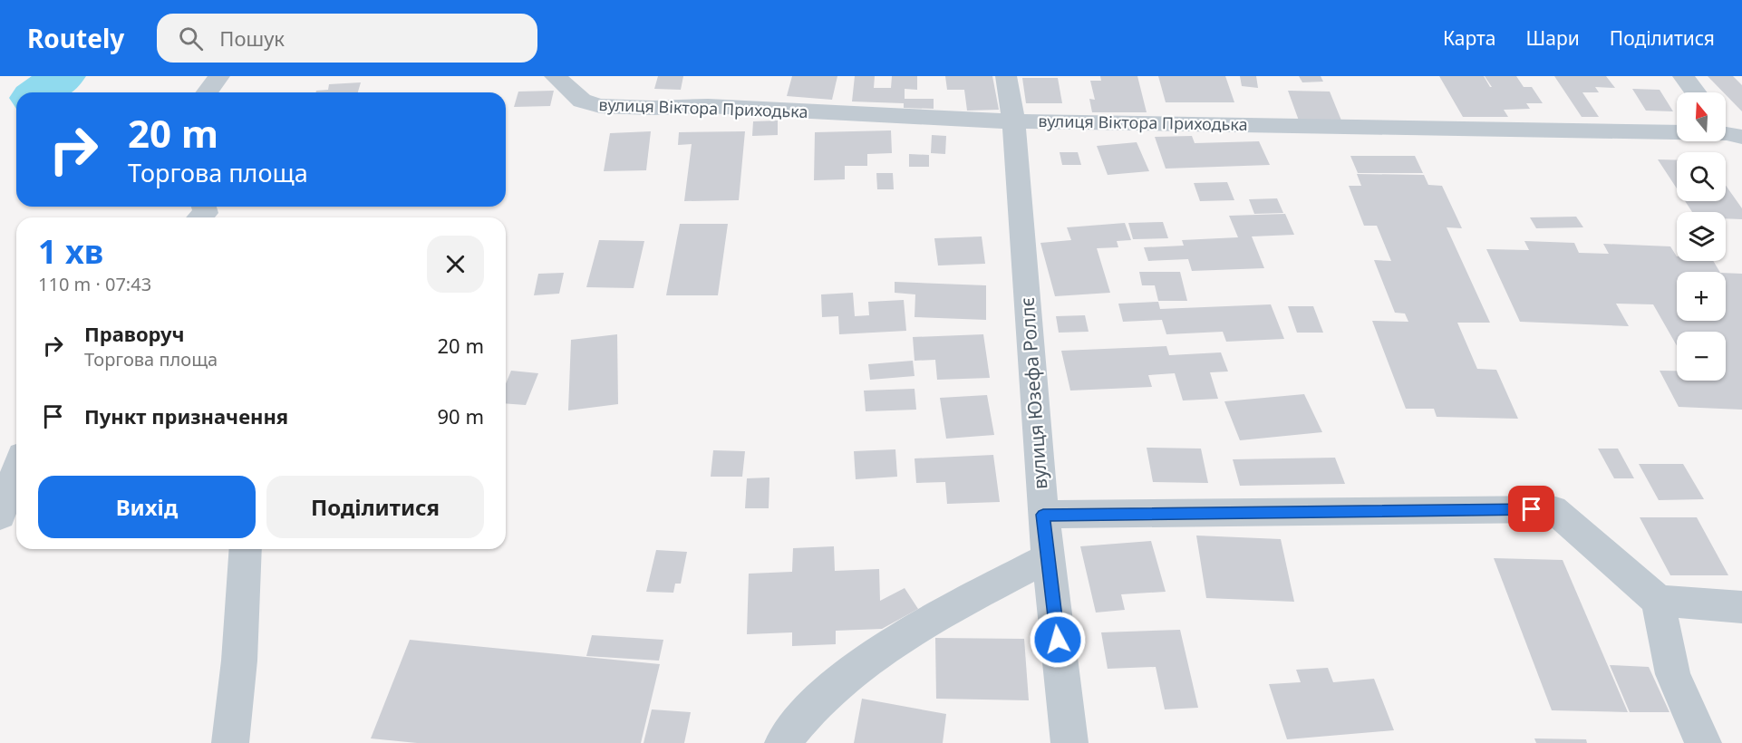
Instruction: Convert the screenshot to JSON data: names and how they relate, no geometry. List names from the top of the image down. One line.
{"streets":{"street":["вулиця Віктора Приходька","вулиця Юзефа Роллє"]},"crossings":[["вулиця Віктора Приходька","вулиця Юзефа Роллє"]],"north":"top","page":{"header":"Routely","search":"Пошук","nav":["Карта","Шари","Поділитися"],"map_buttons":["+","−"],"turn":["20 m","Торгова площа"],"heading":["1 хв","110 m · 07:43"],"list":[{"name":"Праворуч","note":"Торгова площа","value":"20 m"},{"name":"Пункт призначення","value":"90 m"}],"buttons":["Вихід","Поділитися"]}}
